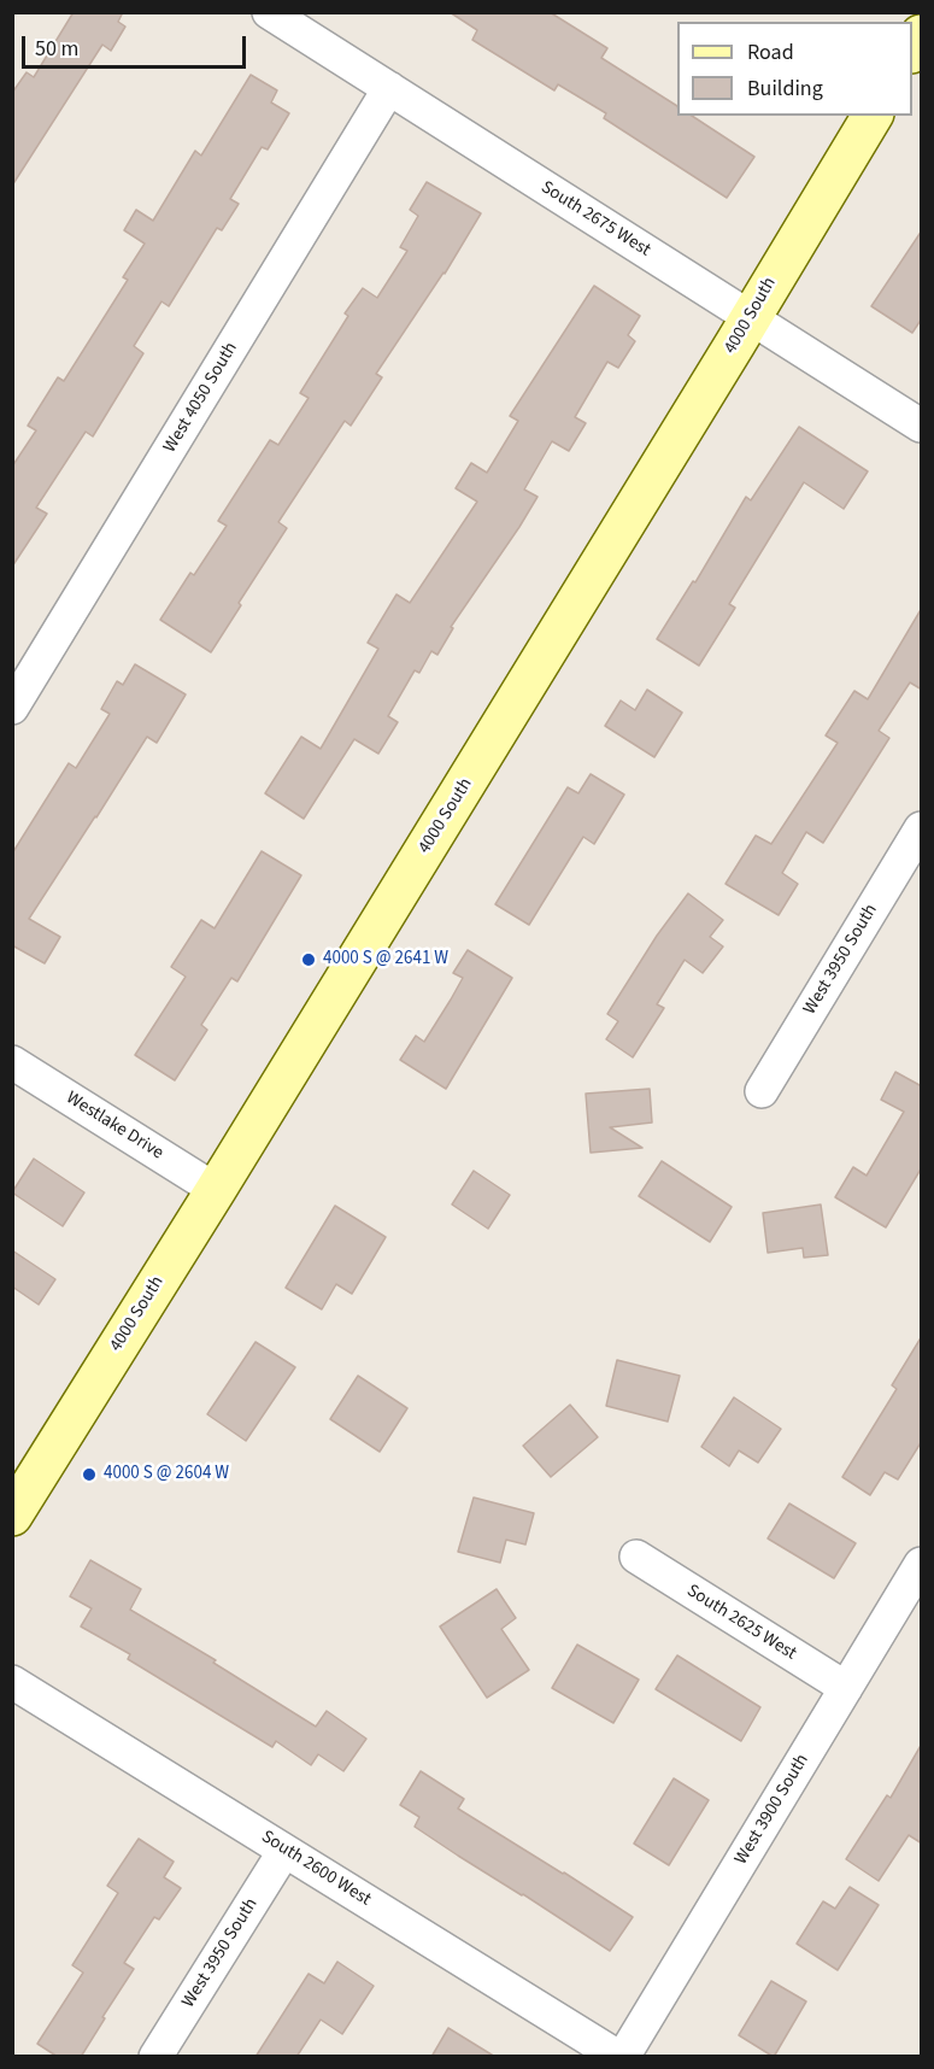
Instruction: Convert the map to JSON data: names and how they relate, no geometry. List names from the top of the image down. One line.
{"streets":{"street":["South 2675 West","4000 South","West 4050 South","West 3950 South","Westlake Drive","South 2625 West","West 3900 South","South 2600 West"]},"crossings":[["South 2675 West","4000 South"],["South 2675 West","West 4050 South"],["4000 South","Westlake Drive"],["West 3950 South","South 2600 West"],["South 2625 West","West 3900 South"],["West 3900 South","South 2600 West"]],"places":["4000 S @ 2641 W","4000 S @ 2604 W"],"legend":["Road","Building"],"scale_bar":"50 m"}
